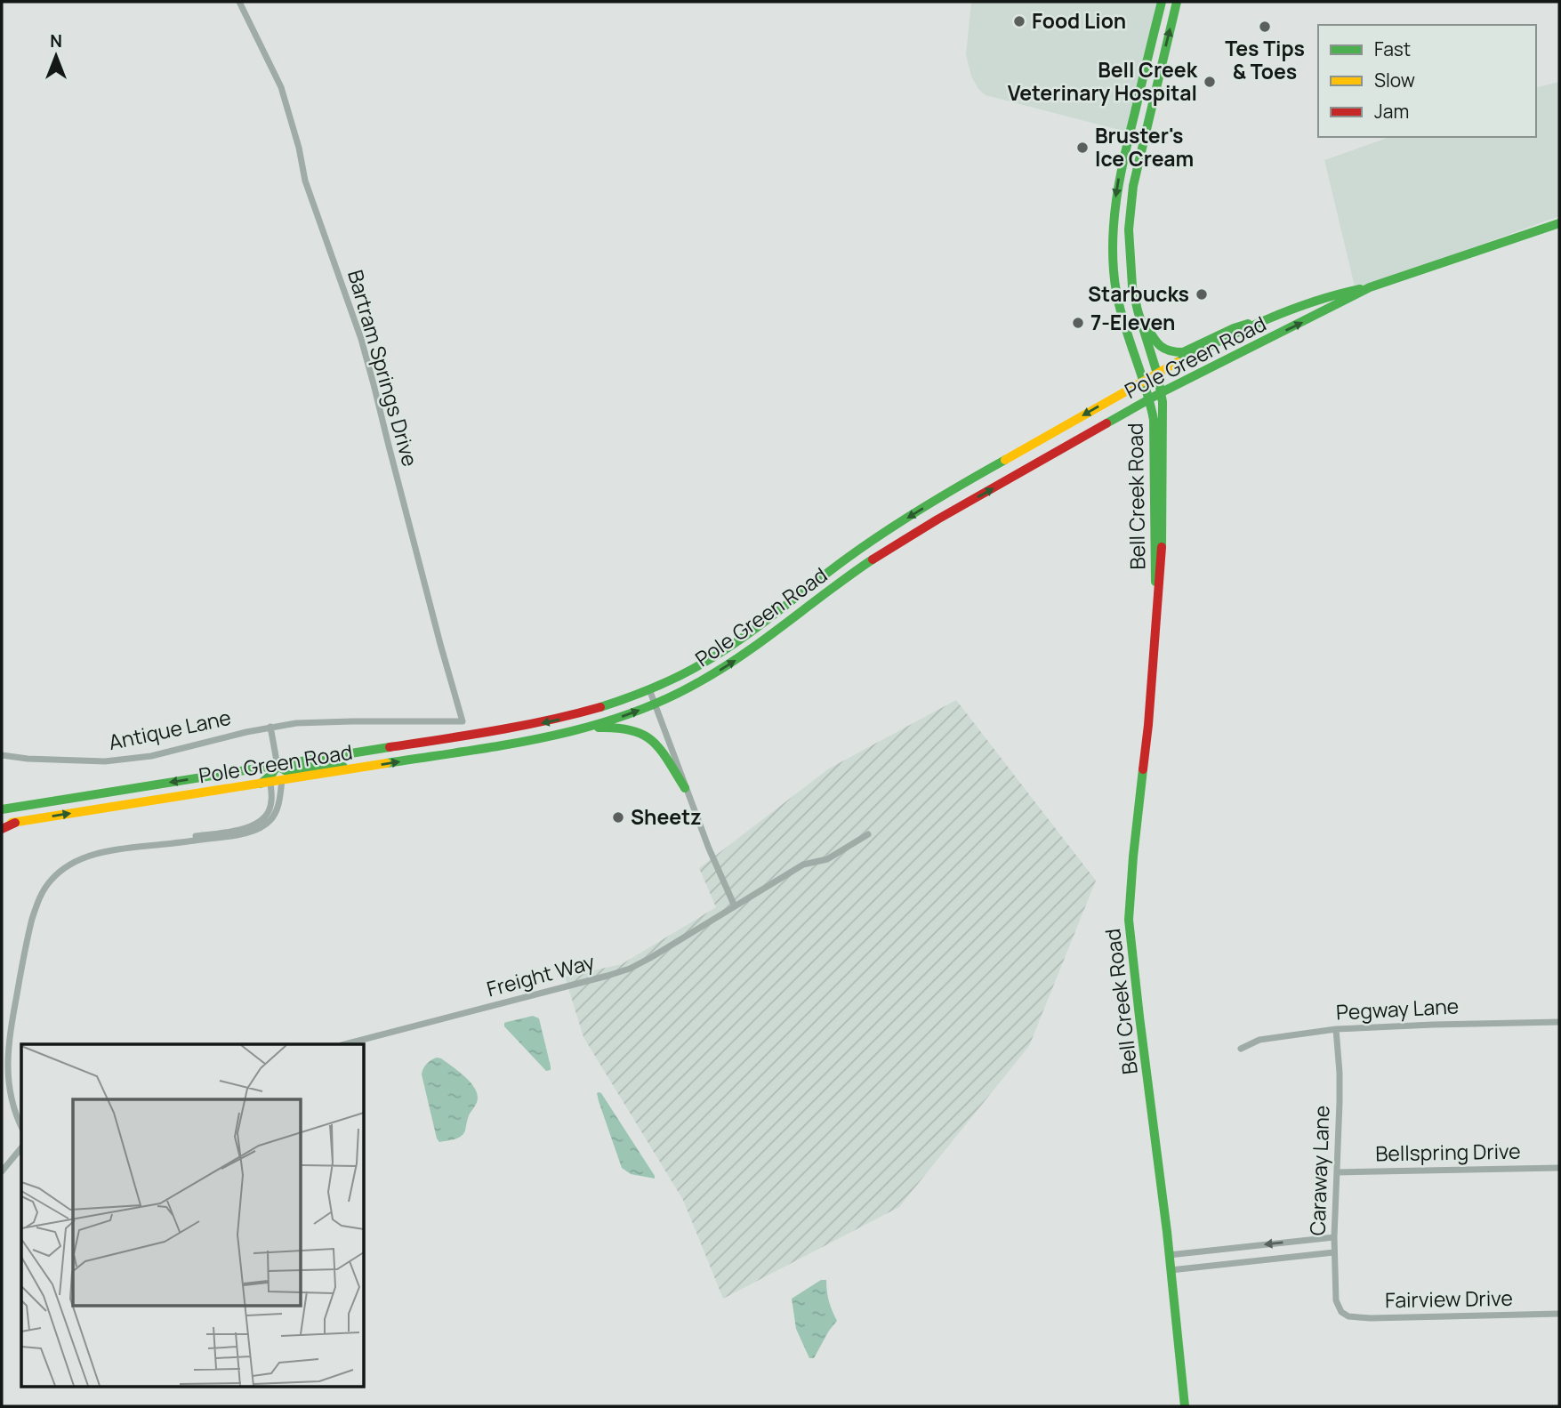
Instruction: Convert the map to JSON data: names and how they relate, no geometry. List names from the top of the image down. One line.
{"streets":{"main road":["Pole Green Road","Bell Creek Road"],"street":["Bartram Springs Drive","Antique Lane","Freight Way","Pegway Lane","Bellspring Drive","Caraway Lane","Fairview Drive"]},"crossings":[["Pole Green Road","Bell Creek Road"],["Bartram Springs Drive","Antique Lane"],["Pegway Lane","Caraway Lane"],["Bellspring Drive","Caraway Lane"],["Caraway Lane","Fairview Drive"]],"places":["Food Lion","Tes Tips & Toes","Bell Creek Veterinary Hospital","Bruster's Ice Cream","Starbucks","7-Eleven","Sheetz"],"legend":["Fast","Slow","Jam"],"north":"top"}
